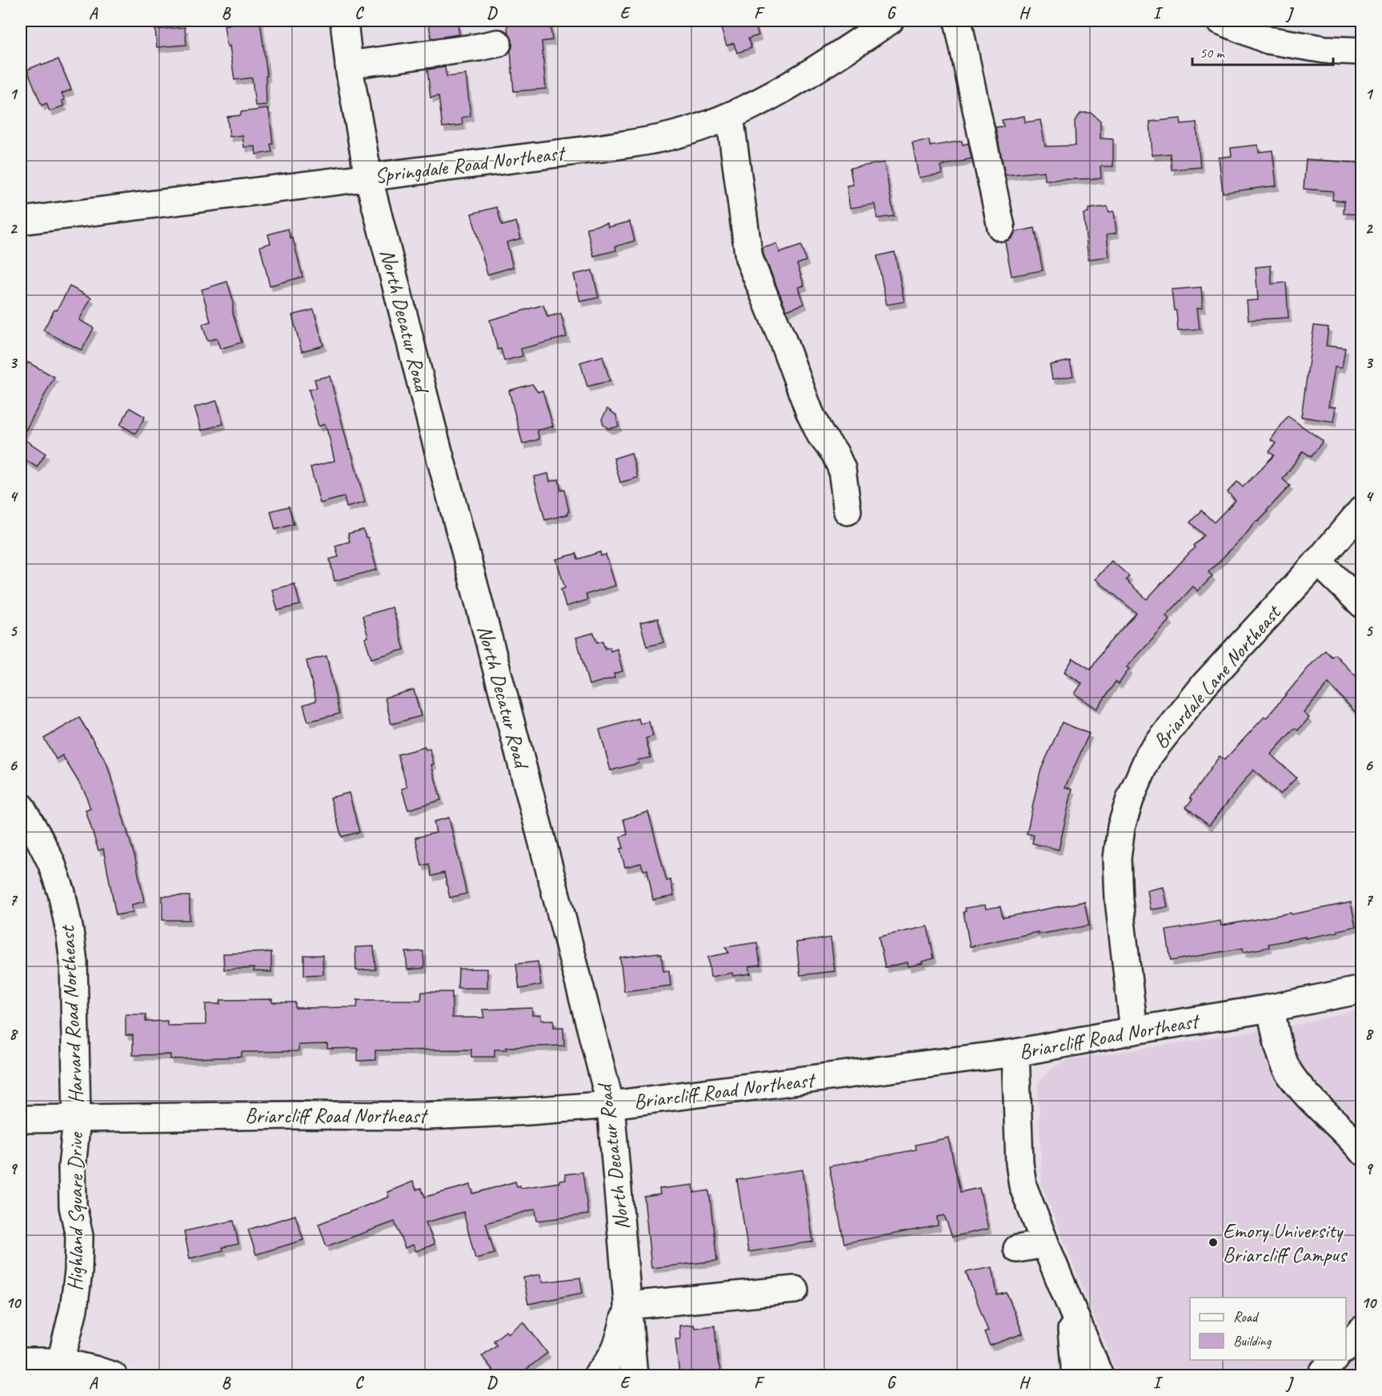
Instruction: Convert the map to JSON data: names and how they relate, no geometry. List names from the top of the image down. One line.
{"streets":{"street":["Springdale Road Northeast","North Decatur Road","Briardale Lane Northeast","Harvard Road Northeast","Briarcliff Road Northeast","Highland Square Drive"]},"crossings":[["Springdale Road Northeast","North Decatur Road"],["North Decatur Road","Briarcliff Road Northeast"],["Briardale Lane Northeast","Briarcliff Road Northeast"],["Harvard Road Northeast","Briarcliff Road Northeast"],["Harvard Road Northeast","Highland Square Drive"],["Briarcliff Road Northeast","Highland Square Drive"]],"places":["Emory University Briarcliff Campus"],"legend":["Road","Building"],"scale_bar":"50 m","grid":{"columns":["A","B","C","D","E","F","G","H","I","J"],"rows":["1","2","3","4","5","6","7","8","9","10"]}}
